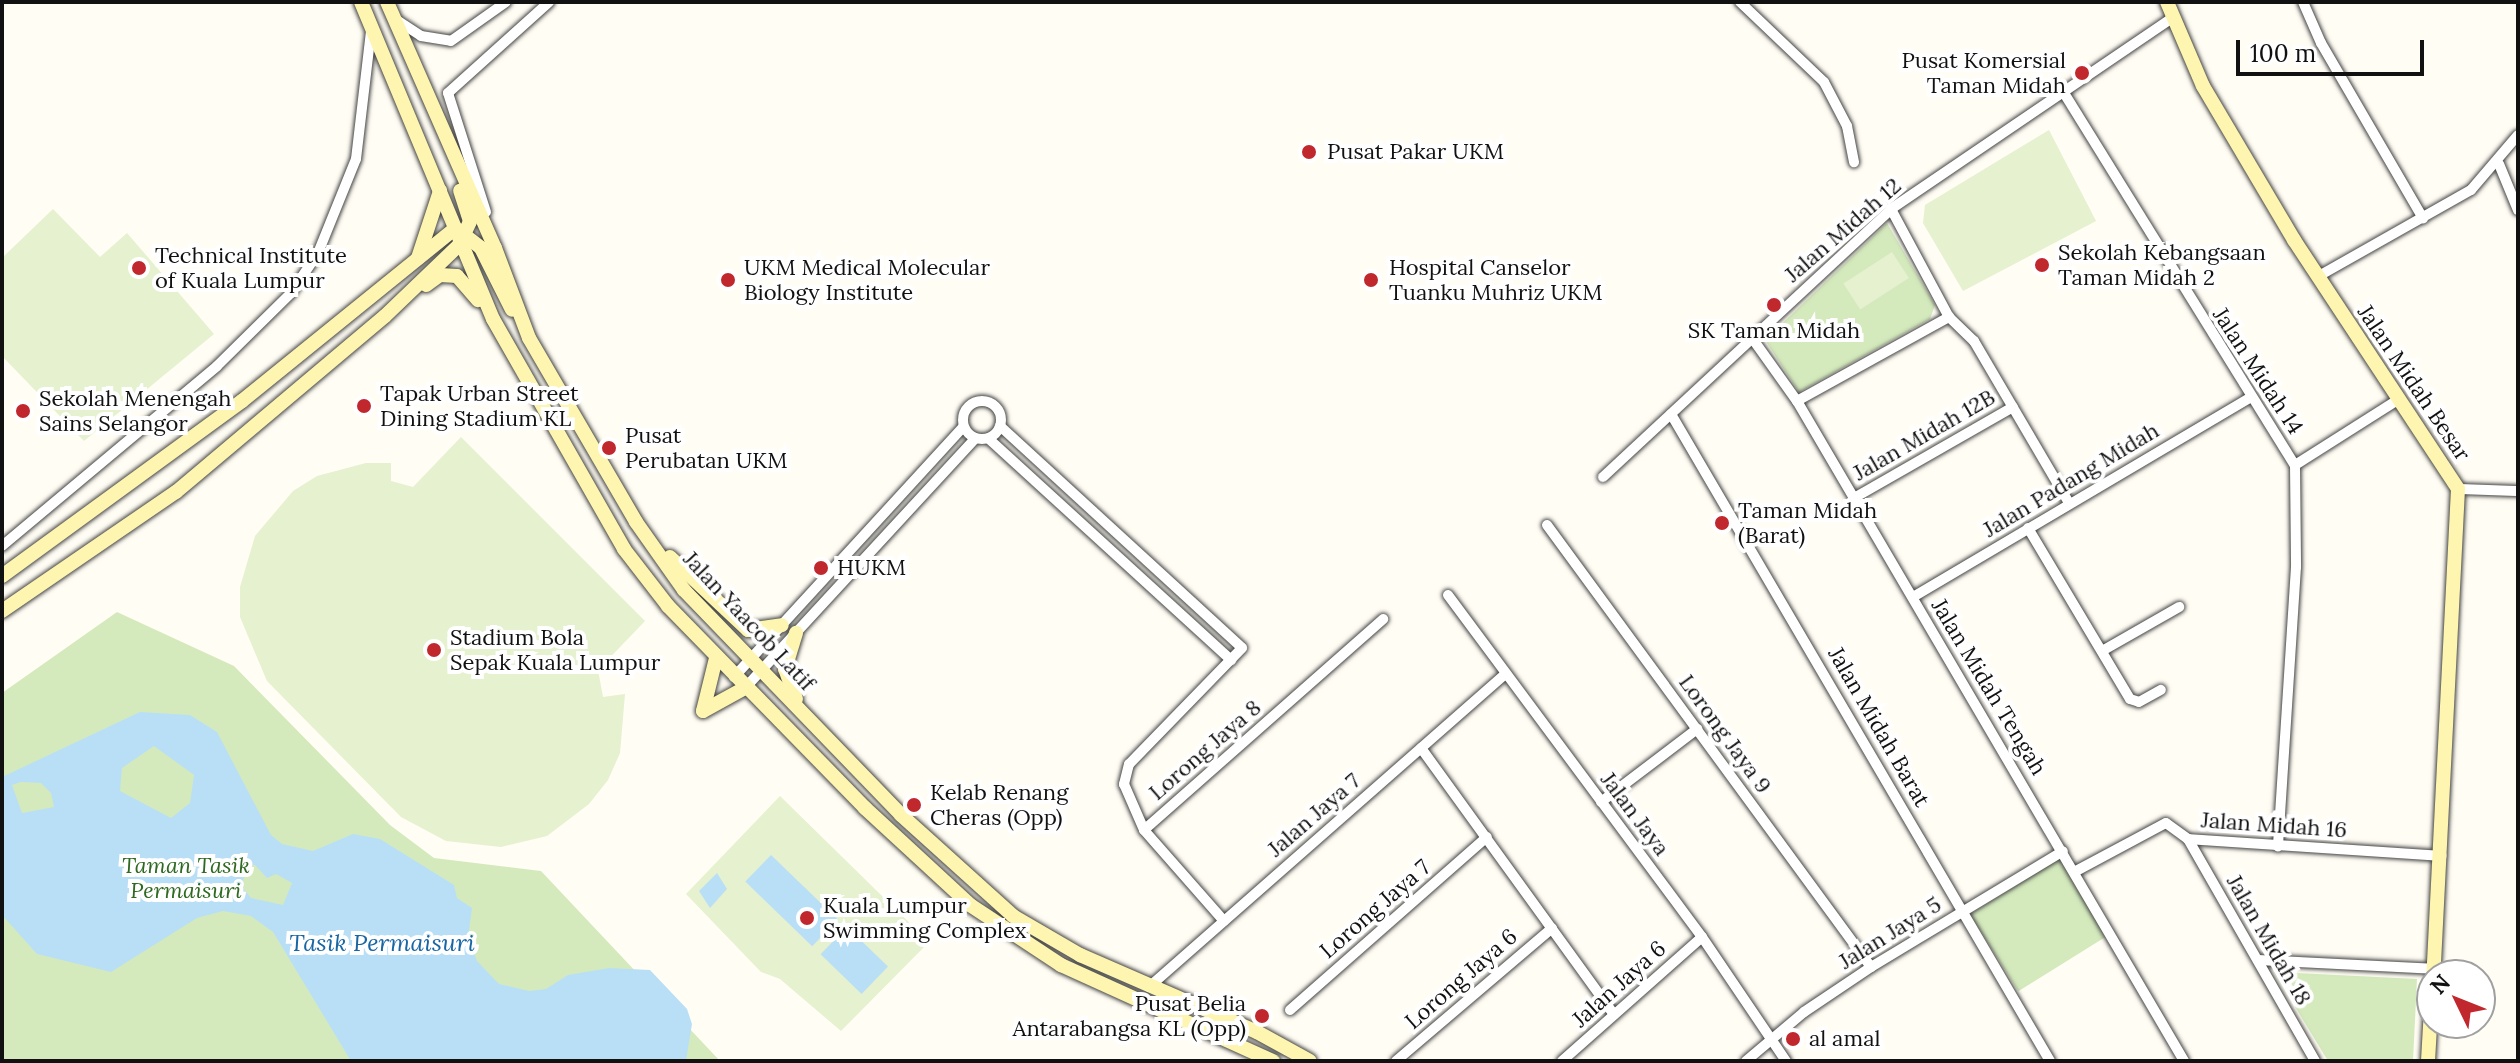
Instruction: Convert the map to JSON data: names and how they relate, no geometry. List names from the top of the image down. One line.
{"streets":{"street":["Jalan Midah 12","Jalan Midah 14","Jalan Midah Besar","Jalan Midah 12B","Jalan Padang Midah","Jalan Yaacob Latif","Jalan Midah Tengah","Jalan Midah Barat","Lorong Jaya 9","Lorong Jaya 8","Jalan Jaya","Jalan Jaya 7","Jalan Midah 16","Lorong Jaya 7","Jalan Jaya 5","Jalan Midah 18","Lorong Jaya 6","Jalan Jaya 6"]},"crossings":[["Jalan Midah 12","Jalan Midah 14"],["Jalan Midah 12","Jalan Midah Besar"],["Jalan Midah 12","Jalan Midah Tengah"],["Jalan Midah 12","Jalan Midah Barat"],["Jalan Midah 14","Jalan Midah Besar"],["Jalan Midah 14","Jalan Padang Midah"],["Jalan Midah 14","Jalan Midah 16"],["Jalan Midah Besar","Jalan Midah 16"],["Jalan Midah 12B","Jalan Midah Tengah"],["Jalan Padang Midah","Jalan Midah Tengah"],["Jalan Yaacob Latif","Jalan Jaya 7"],["Jalan Midah Tengah","Jalan Midah 16"],["Jalan Midah Tengah","Jalan Jaya 5"],["Jalan Midah Barat","Jalan Jaya 5"],["Lorong Jaya 9","Jalan Jaya 5"],["Lorong Jaya 8","Jalan Jaya 7"],["Jalan Jaya","Jalan Jaya 7"],["Jalan Jaya","Jalan Jaya 5"],["Jalan Jaya","Jalan Jaya 6"],["Jalan Midah 16","Jalan Midah 18"]],"water":["Tasik Permaisuri"],"parks":["Taman Tasik Permaisuri"],"places":["Pusat Komersial Taman Midah","Pusat Pakar UKM","Sekolah Kebangsaan Taman Midah 2","Technical Institute of Kuala Lumpur","UKM Medical Molecular Biology Institute","Hospital Canselor Tuanku Muhriz UKM","SK Taman Midah","Tapak Urban Street Dining Stadium KL","Sekolah Menengah Sains Selangor","Pusat Perubatan UKM","Taman Midah (Barat)","HUKM","Stadium Bola Sepak Kuala Lumpur","Kelab Renang Cheras (Opp)","Kuala Lumpur Swimming Complex","Pusat Belia Antarabangsa KL (Opp)","al amal"],"scale_bar":"100 m","north":"top left"}
